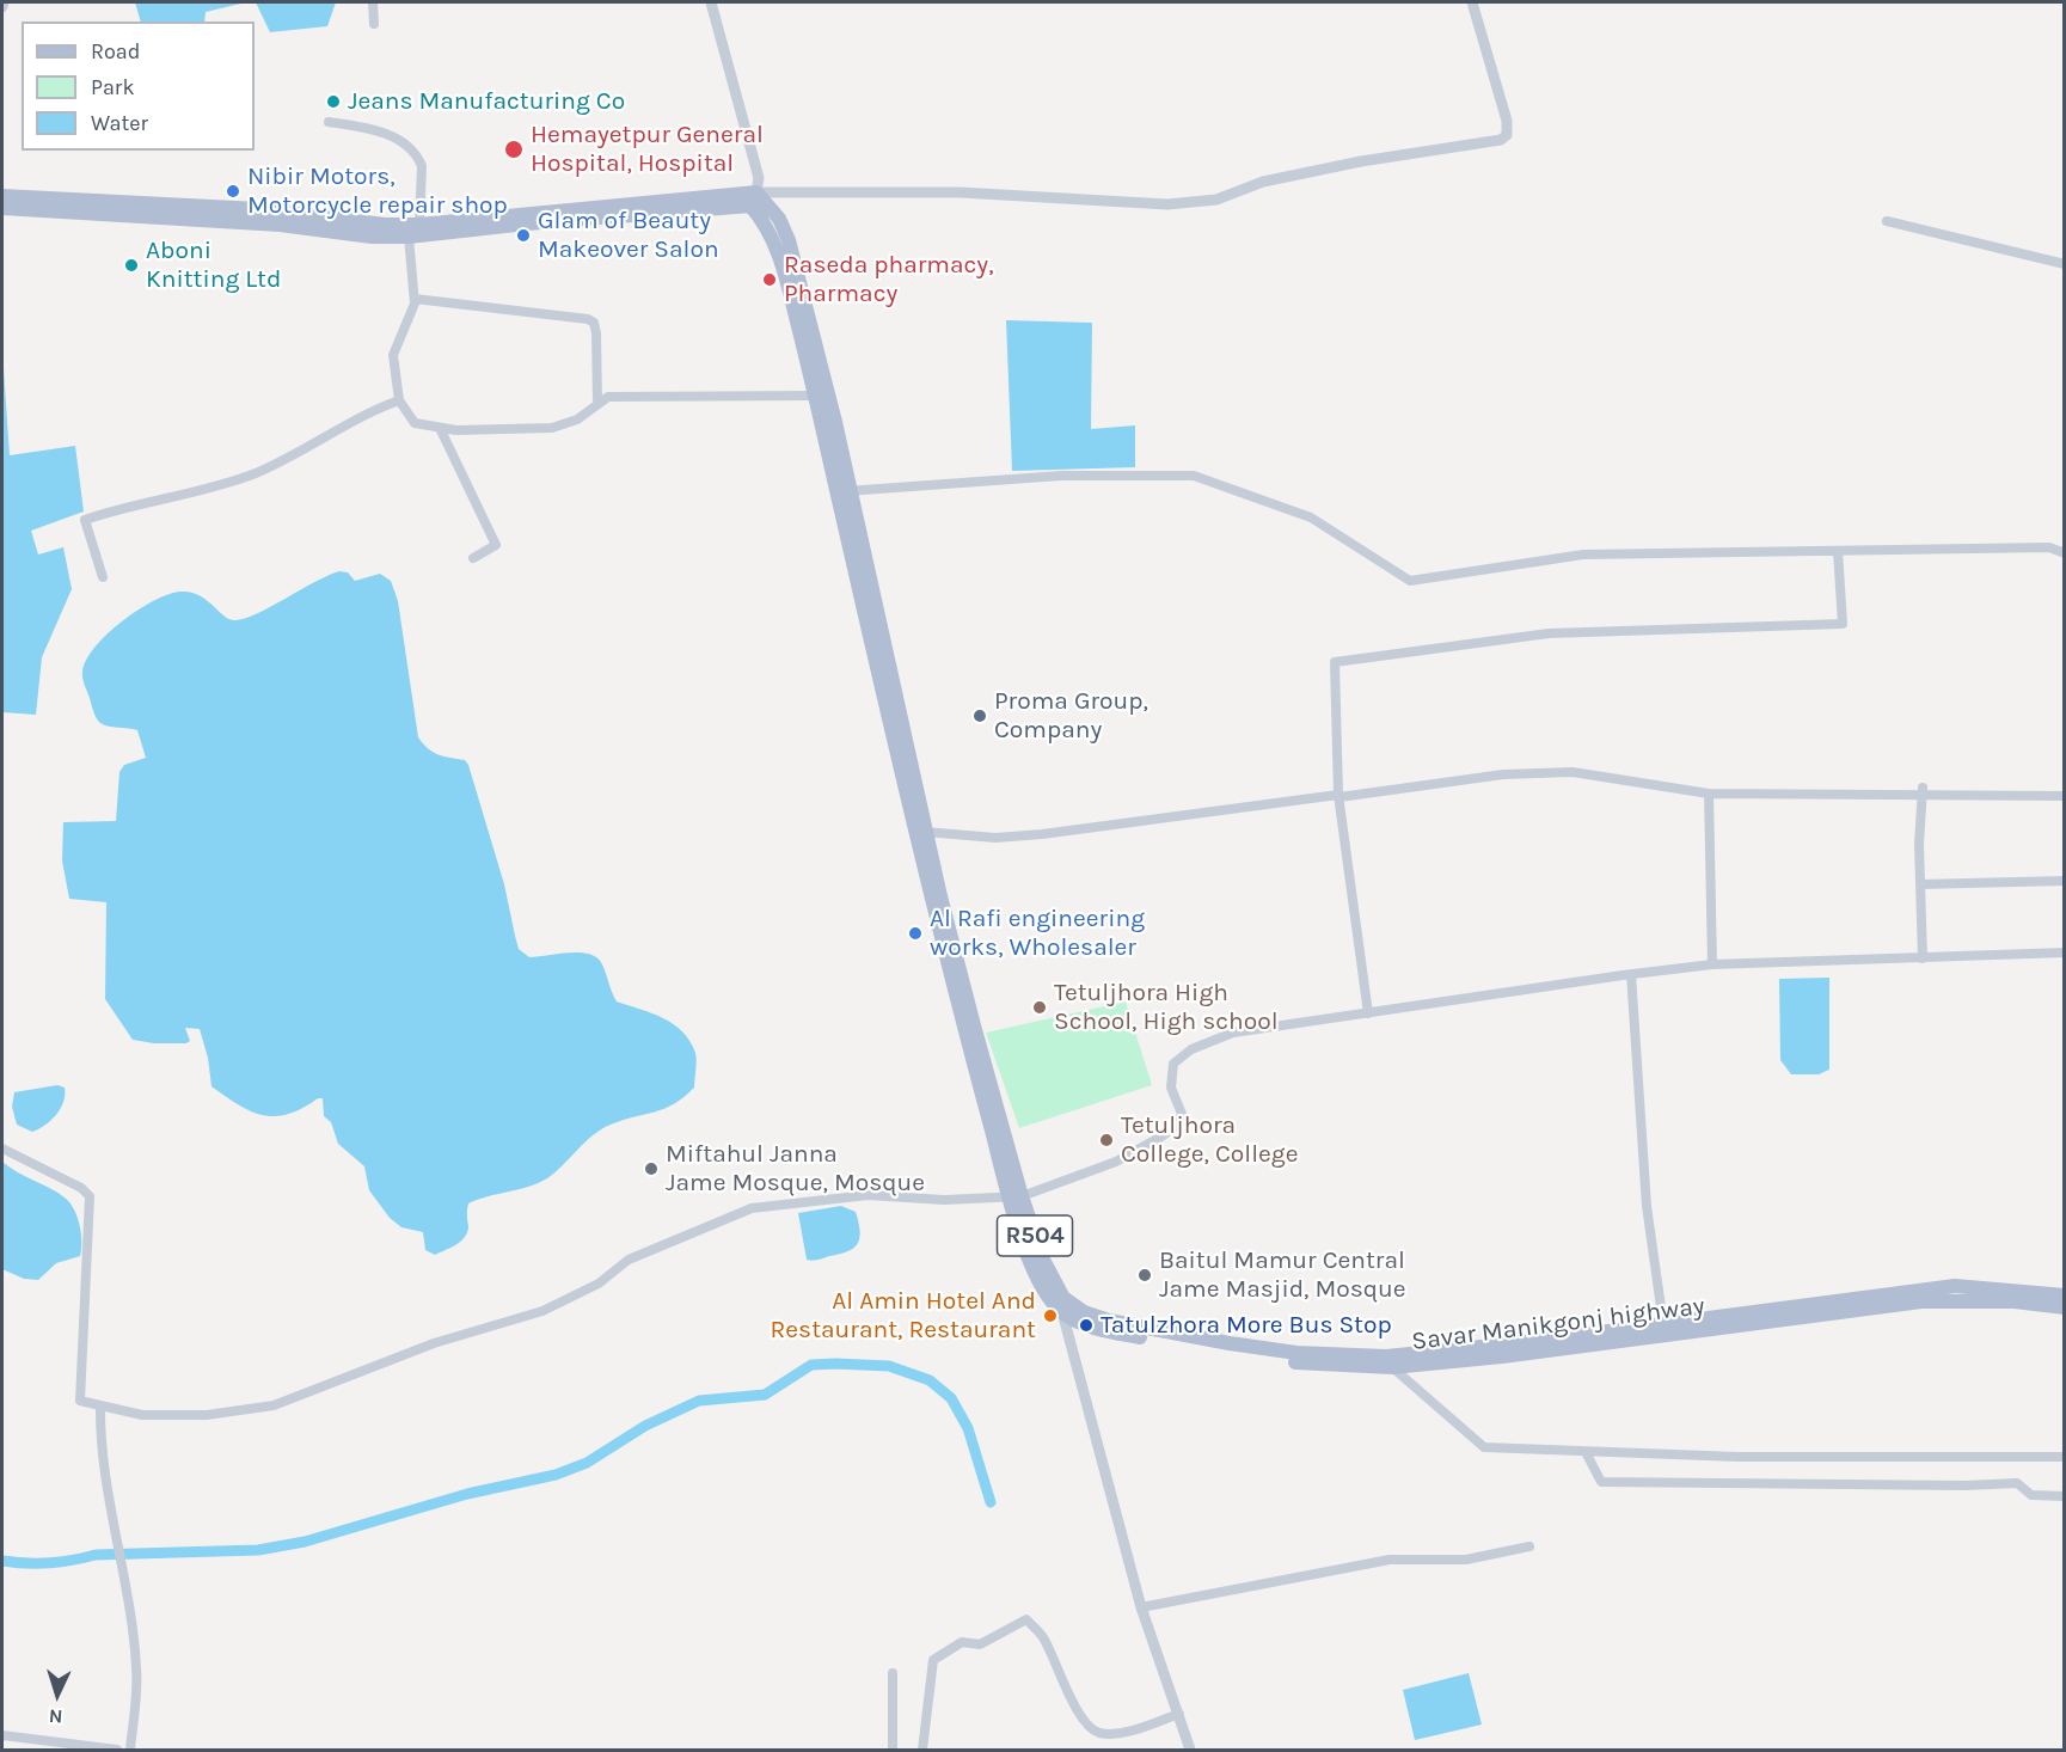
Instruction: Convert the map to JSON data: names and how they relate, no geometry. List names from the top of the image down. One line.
{"streets":{"main road":["R504","Savar Manikgonj highway"]},"crossings":[["R504","Savar Manikgonj highway"]],"places":["Jeans Manufacturing Co","Hemayetpur General Hospital, Hospital","Nibir Motors, Motorcycle repair shop","Glam of Beauty Makeover Salon","Aboni Knitting Ltd","Raseda pharmacy, Pharmacy","Proma Group, Company","Al Rafi engineering works, Wholesaler","Tetuljhora High School, High school","Tetuljhora College, College","Miftahul Janna Jame Mosque, Mosque","Baitul Mamur Central Jame Masjid, Mosque","Al Amin Hotel And Restaurant, Restaurant","Tatulzhora More Bus Stop"],"legend":["Road","Park","Water"],"north":"bottom"}
